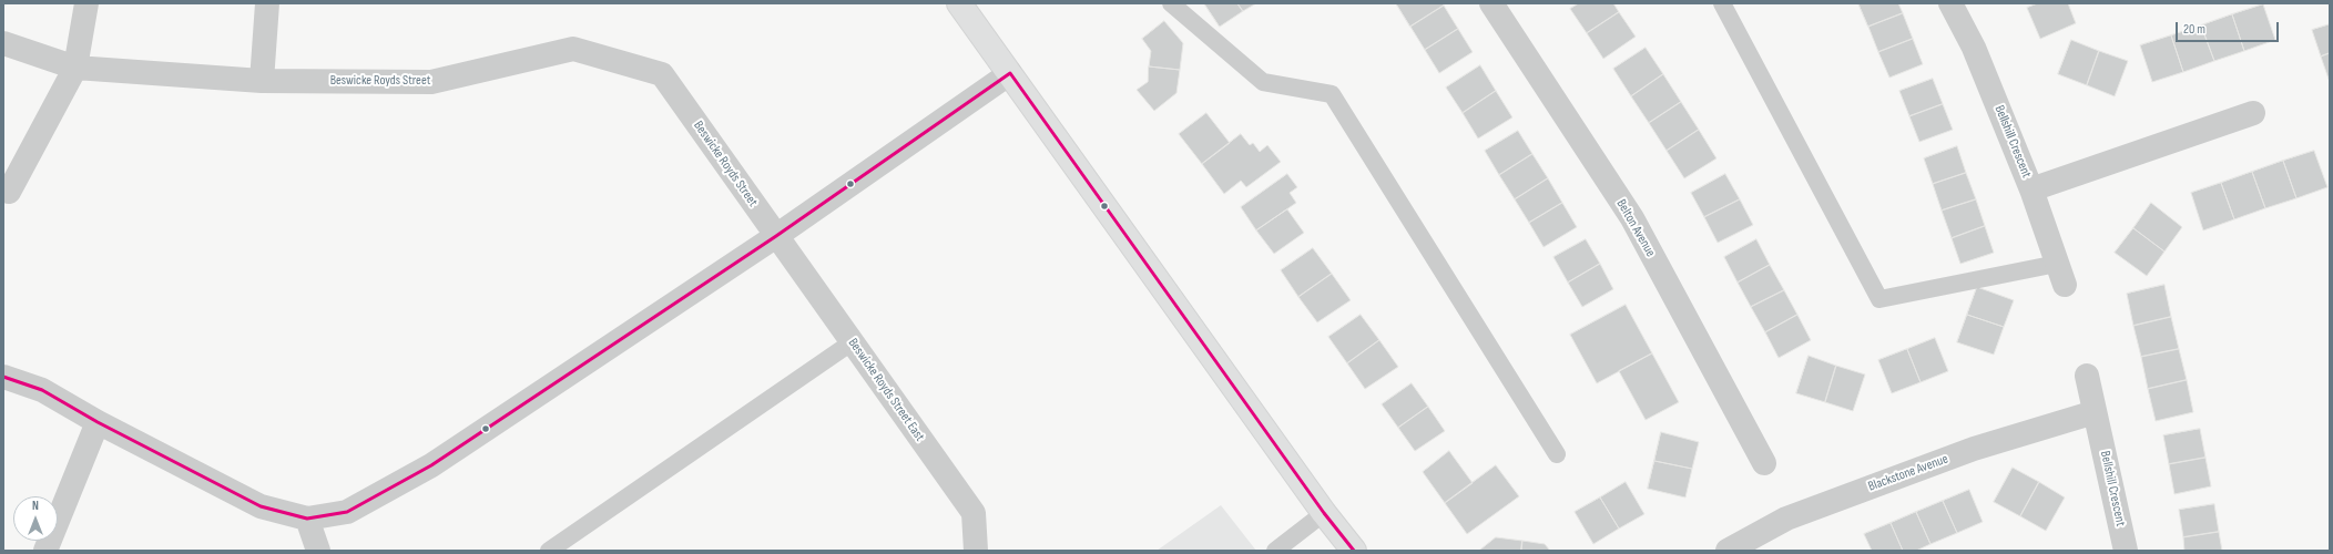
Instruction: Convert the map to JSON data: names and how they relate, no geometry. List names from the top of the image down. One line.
{"streets":{"street":["Beswicke Royds Street","Bellshill Crescent","Belton Avenue","Beswicke Royds Street East","Blackstone Avenue"]},"crossings":[["Beswicke Royds Street","Beswicke Royds Street East"],["Bellshill Crescent","Blackstone Avenue"]],"scale_bar":"20 m","north":"top"}
